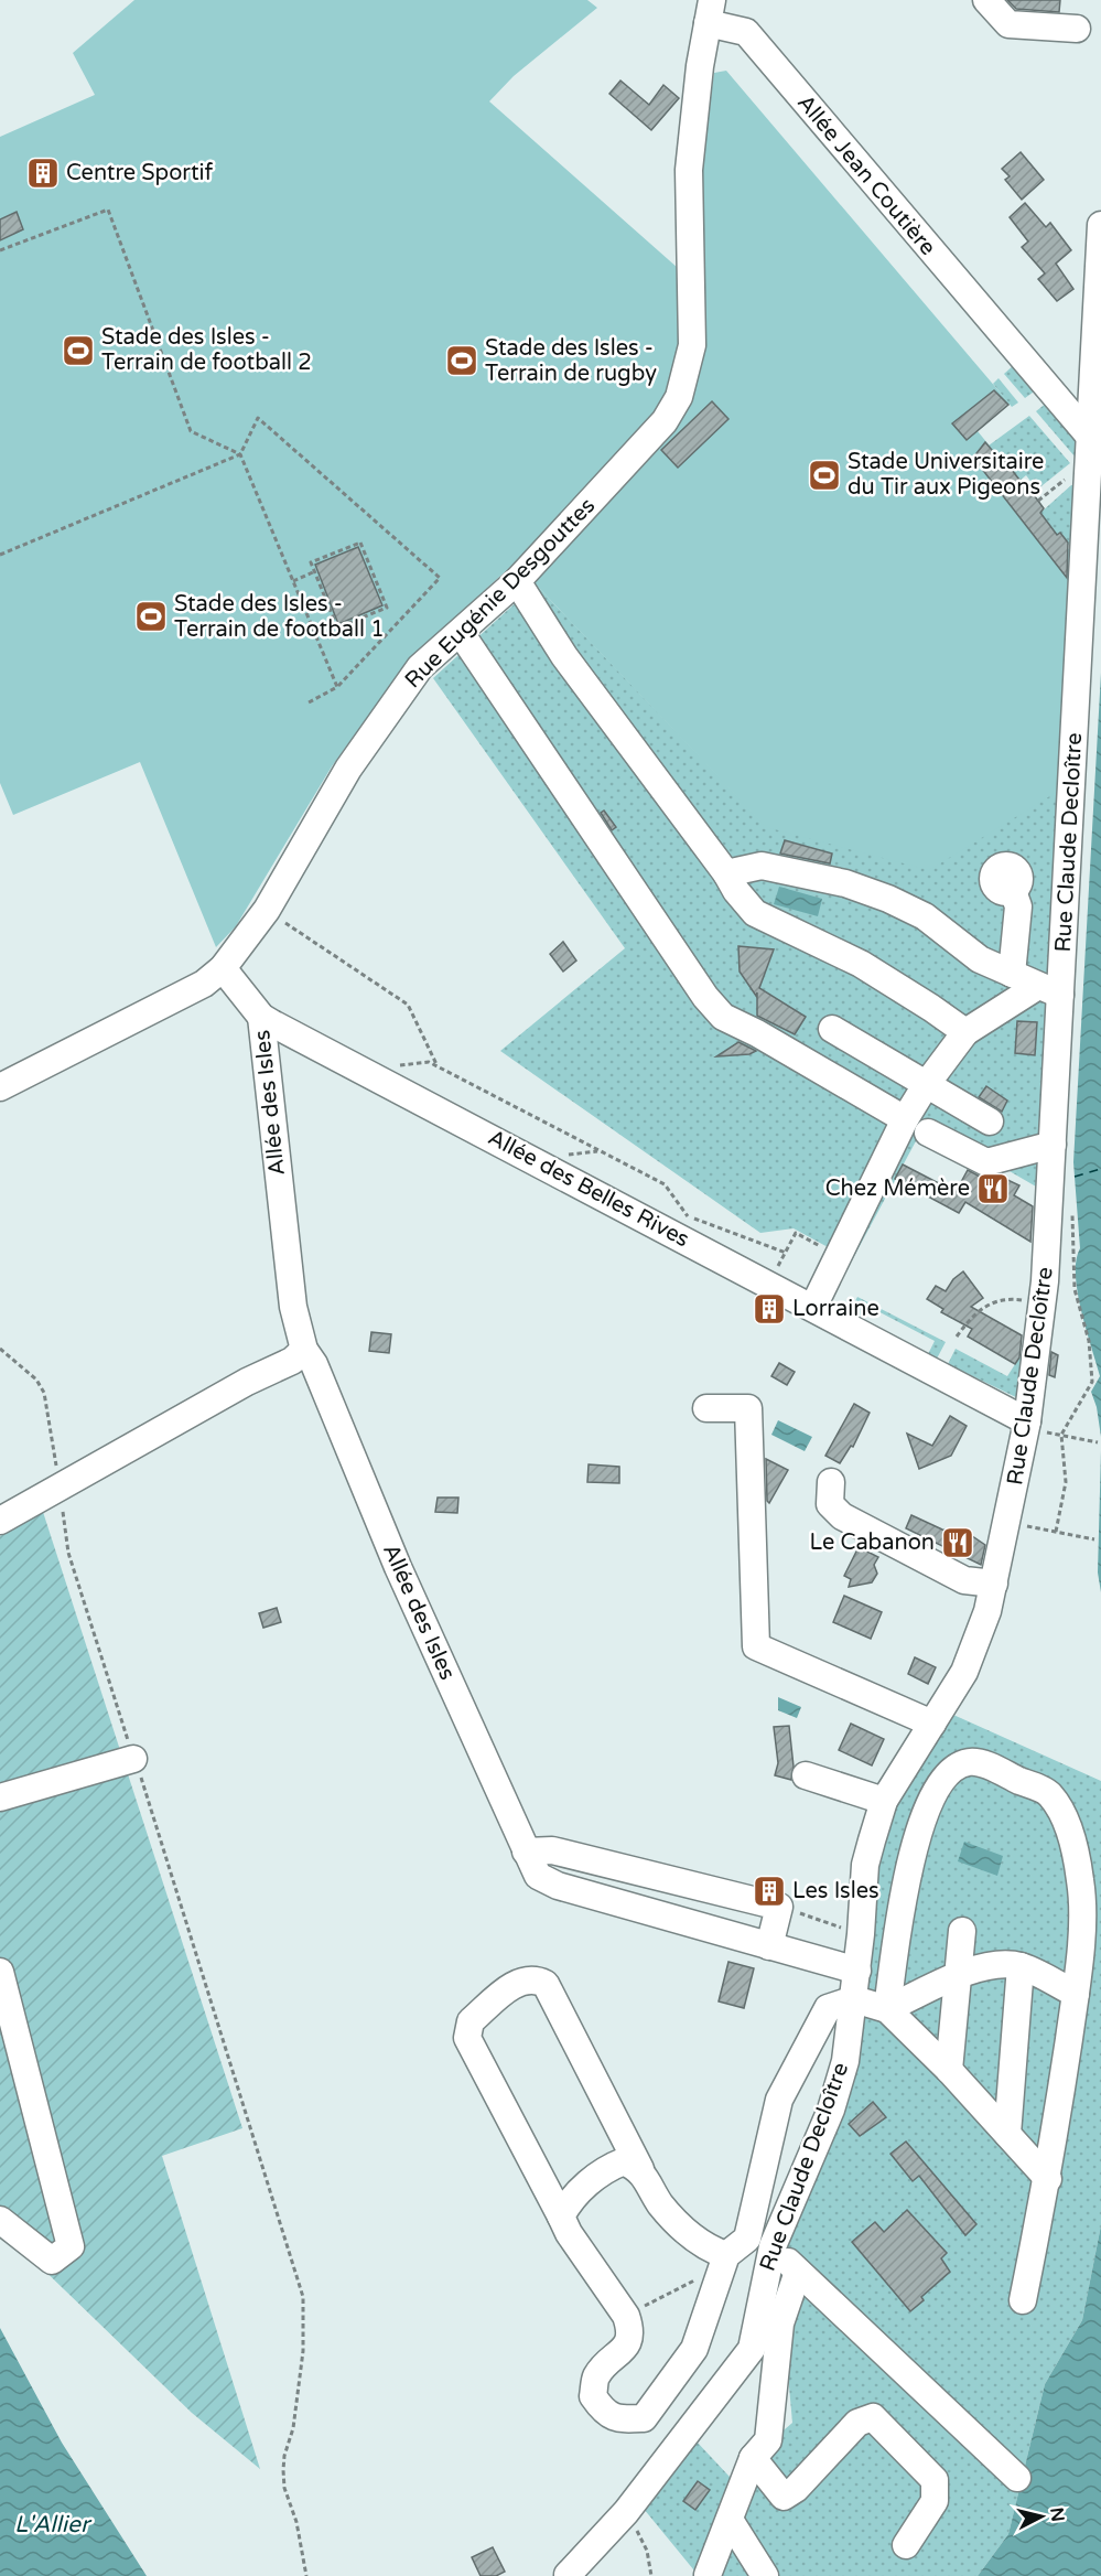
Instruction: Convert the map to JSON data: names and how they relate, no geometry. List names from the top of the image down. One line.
{"streets":{"street":["Allée Jean Coutière","Rue Eugénie Desgouttes","Rue Claude Decloître","Allée des Isles","Allée des Belles Rives"]},"crossings":[["Allée Jean Coutière","Rue Eugénie Desgouttes"],["Allée Jean Coutière","Rue Claude Decloître"],["Rue Eugénie Desgouttes","Allée des Belles Rives"],["Rue Claude Decloître","Allée des Isles"],["Rue Claude Decloître","Allée des Belles Rives"],["Allée des Isles","Allée des Belles Rives"]],"water":["L'Allier"],"places":{"building":["Centre Sportif","Lorraine","Les Isles"],"sports":["Stade des Isles - Terrain de football 2","Stade des Isles - Terrain de rugby","Stade Universitaire du Tir aux Pigeons","Stade des Isles - Terrain de football 1"],"restaurant":["Chez Mémère","Le Cabanon"]},"north":"right"}
